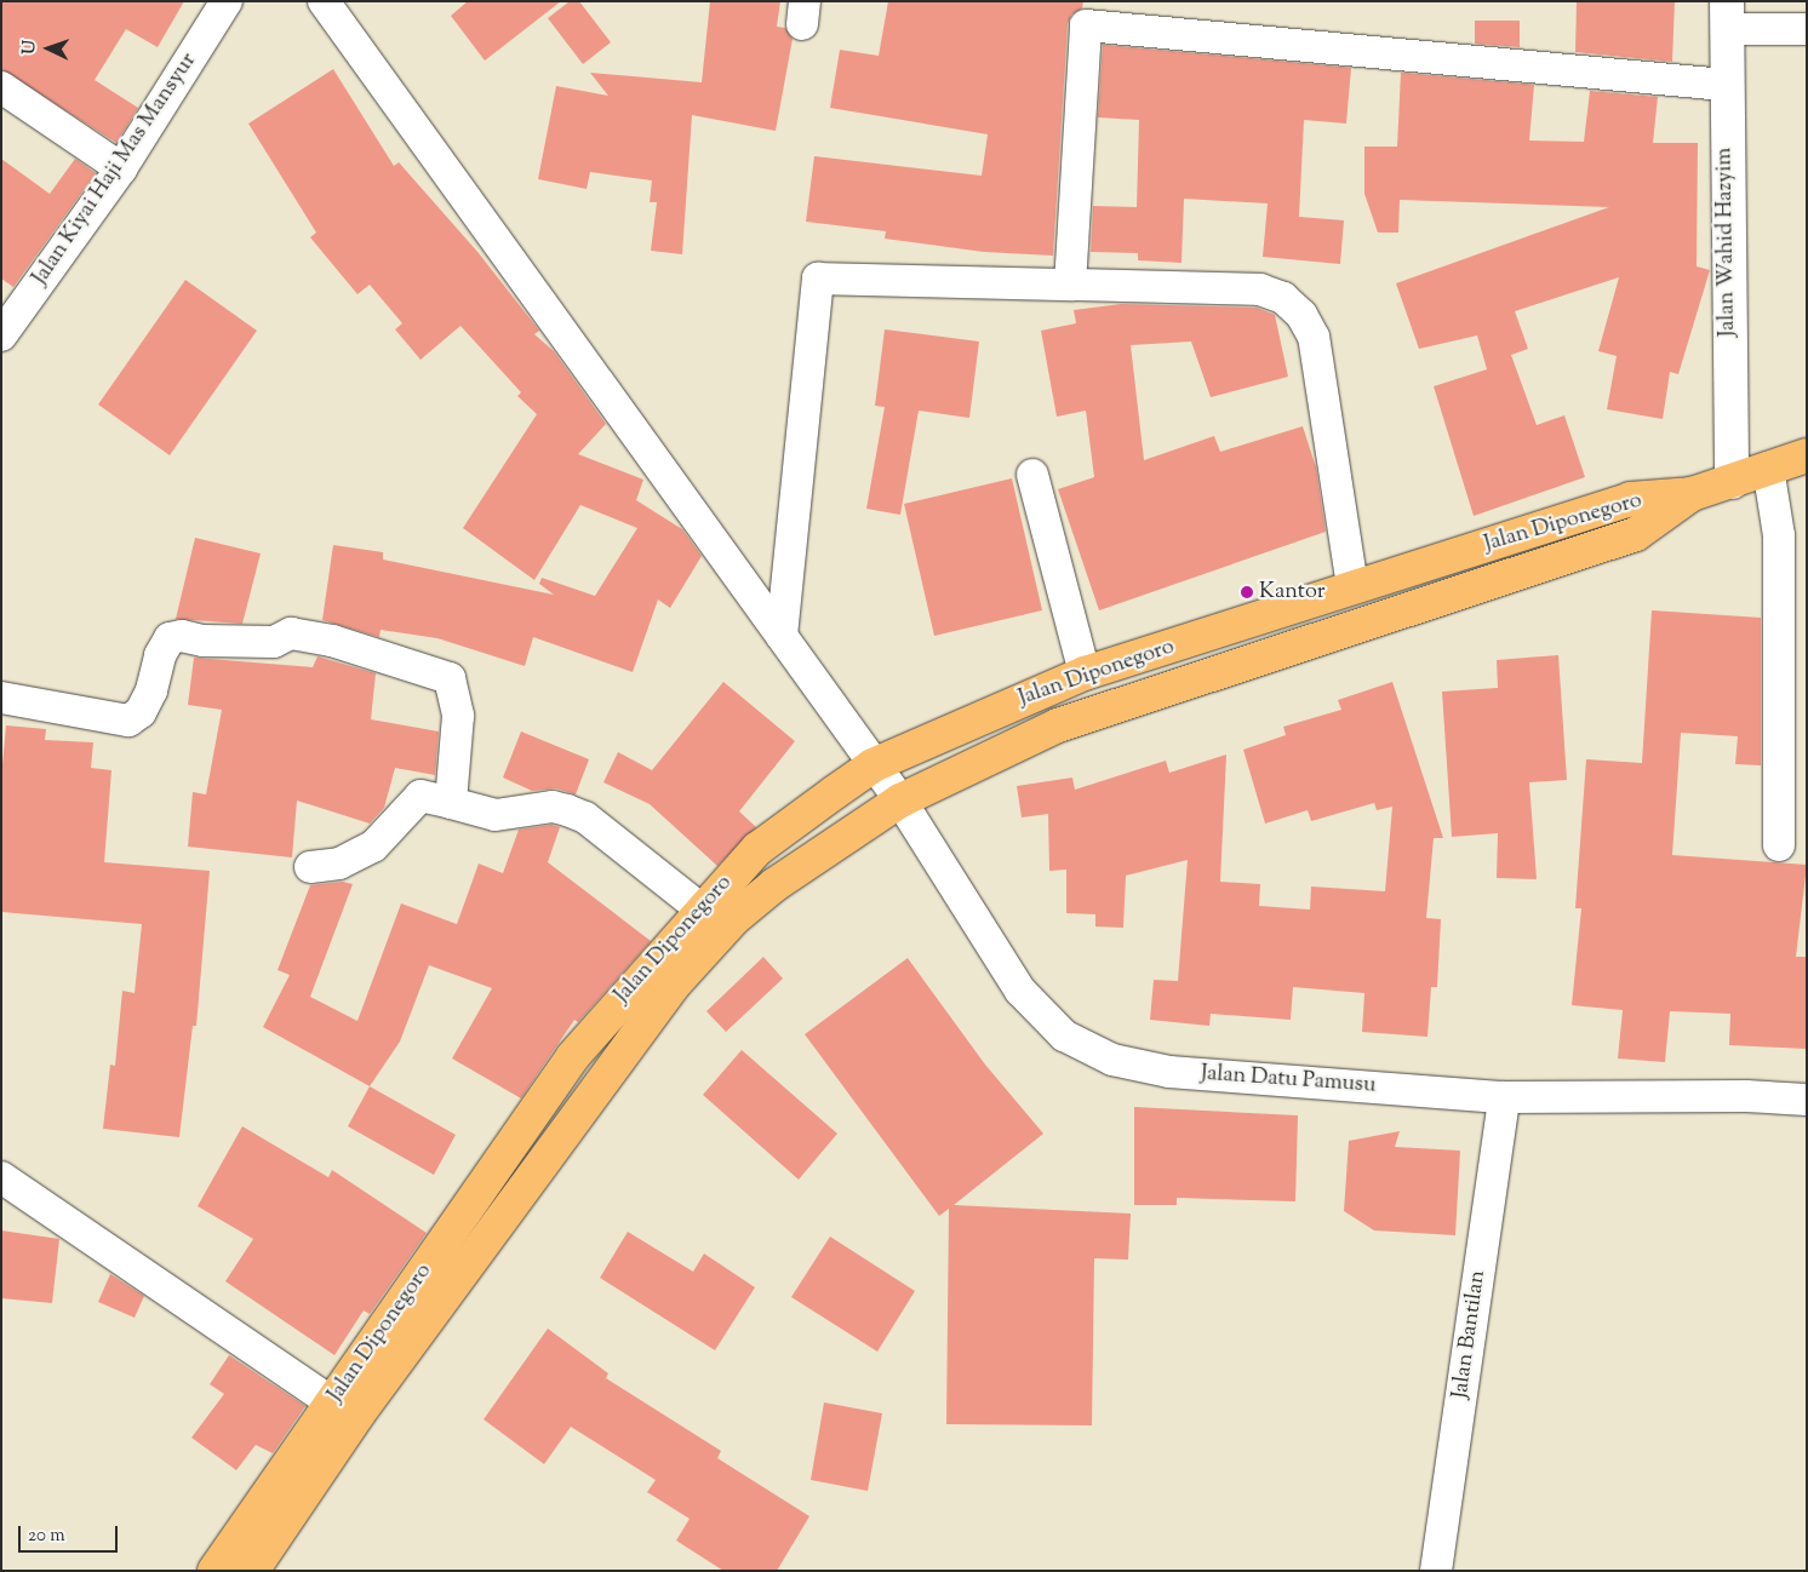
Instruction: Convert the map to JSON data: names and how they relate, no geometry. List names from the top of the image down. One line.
{"streets":{"highway":["Jalan Diponegoro"],"street":["Jalan Kiyai Haji Mas Mansyur","Jalan Wahid Hazyim","Jalan Datu Pamusu","Jalan Bantilan"]},"crossings":[["Jalan Diponegoro","Jalan Datu Pamusu"],["Jalan Datu Pamusu","Jalan Bantilan"]],"places":["Kantor"],"scale_bar":"20 m","north":"left"}
